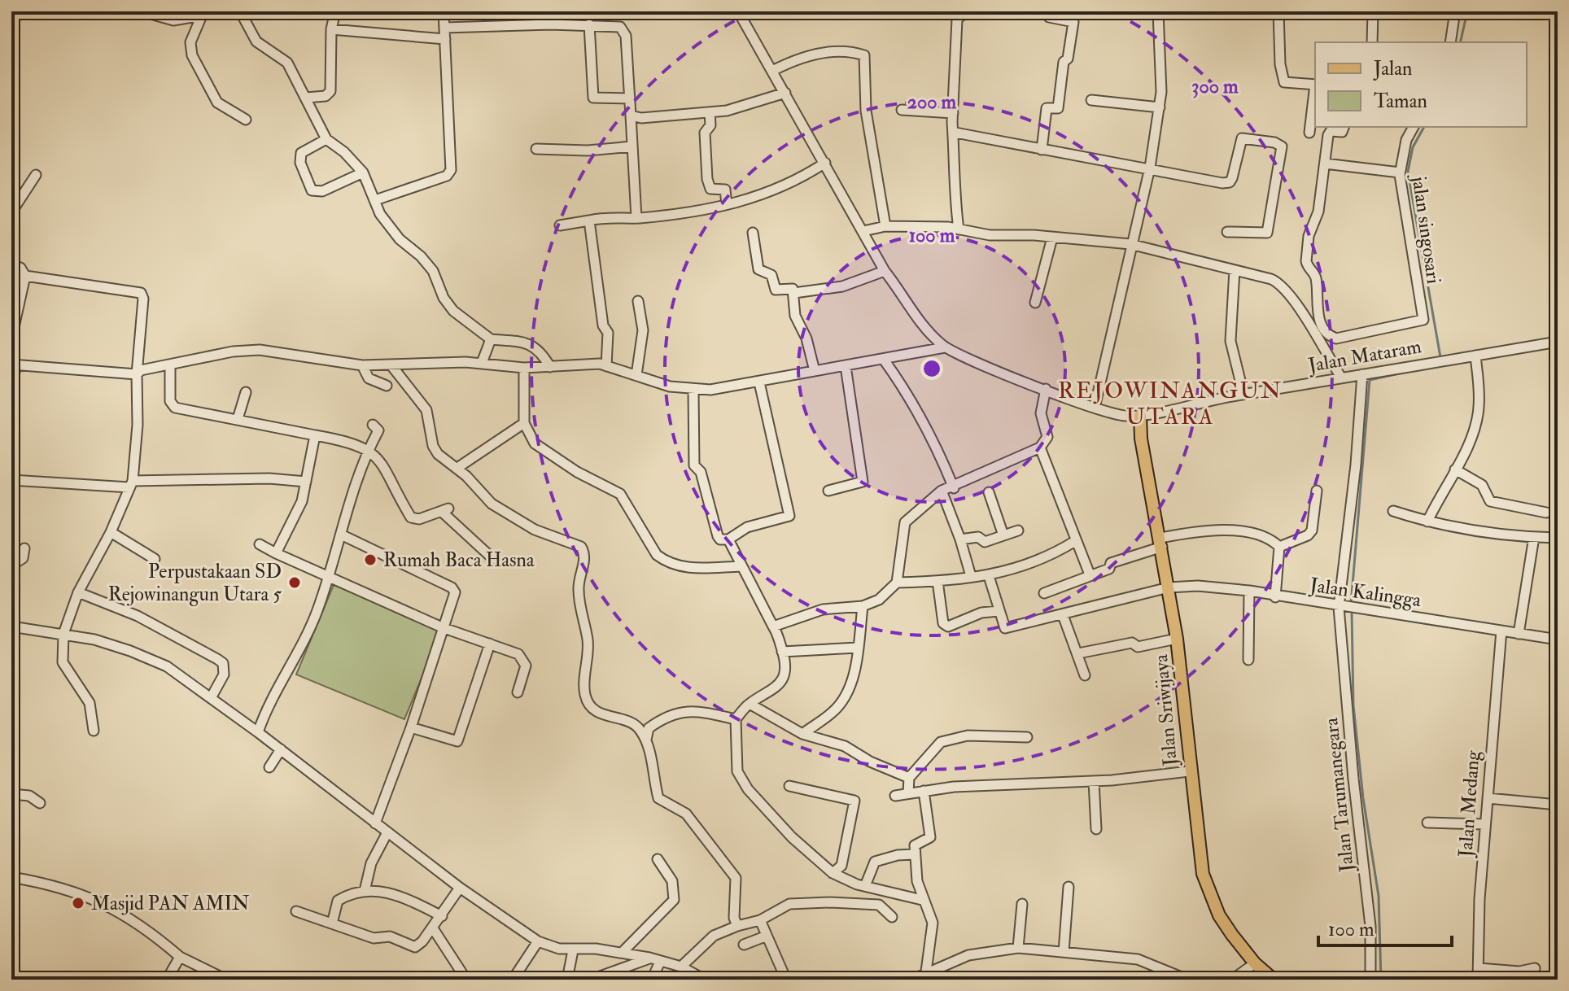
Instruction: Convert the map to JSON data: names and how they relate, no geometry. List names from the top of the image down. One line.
{"streets":{"main road":["Jalan Sriwijaya"],"street":["jalan singosari","Jalan Mataram","Jalan Kalingga","Jalan Tarumanegara","Jalan Medang"]},"crossings":[["Jalan Mataram","Jalan Sriwijaya"],["Jalan Mataram","Jalan Tarumanegara"],["Jalan Kalingga","Jalan Sriwijaya"],["Jalan Kalingga","Jalan Tarumanegara"],["Jalan Kalingga","Jalan Medang"]],"districts":["REJOWINANGUN UTARA"],"places":["Rumah Baca Hasna","Perpustakaan SD Rejowinangun Utara 5","Masjid PAN AMIN"],"legend":["Jalan","Taman"],"scale_bar":"100 m","rings":["300 m","200 m","100 m"]}
